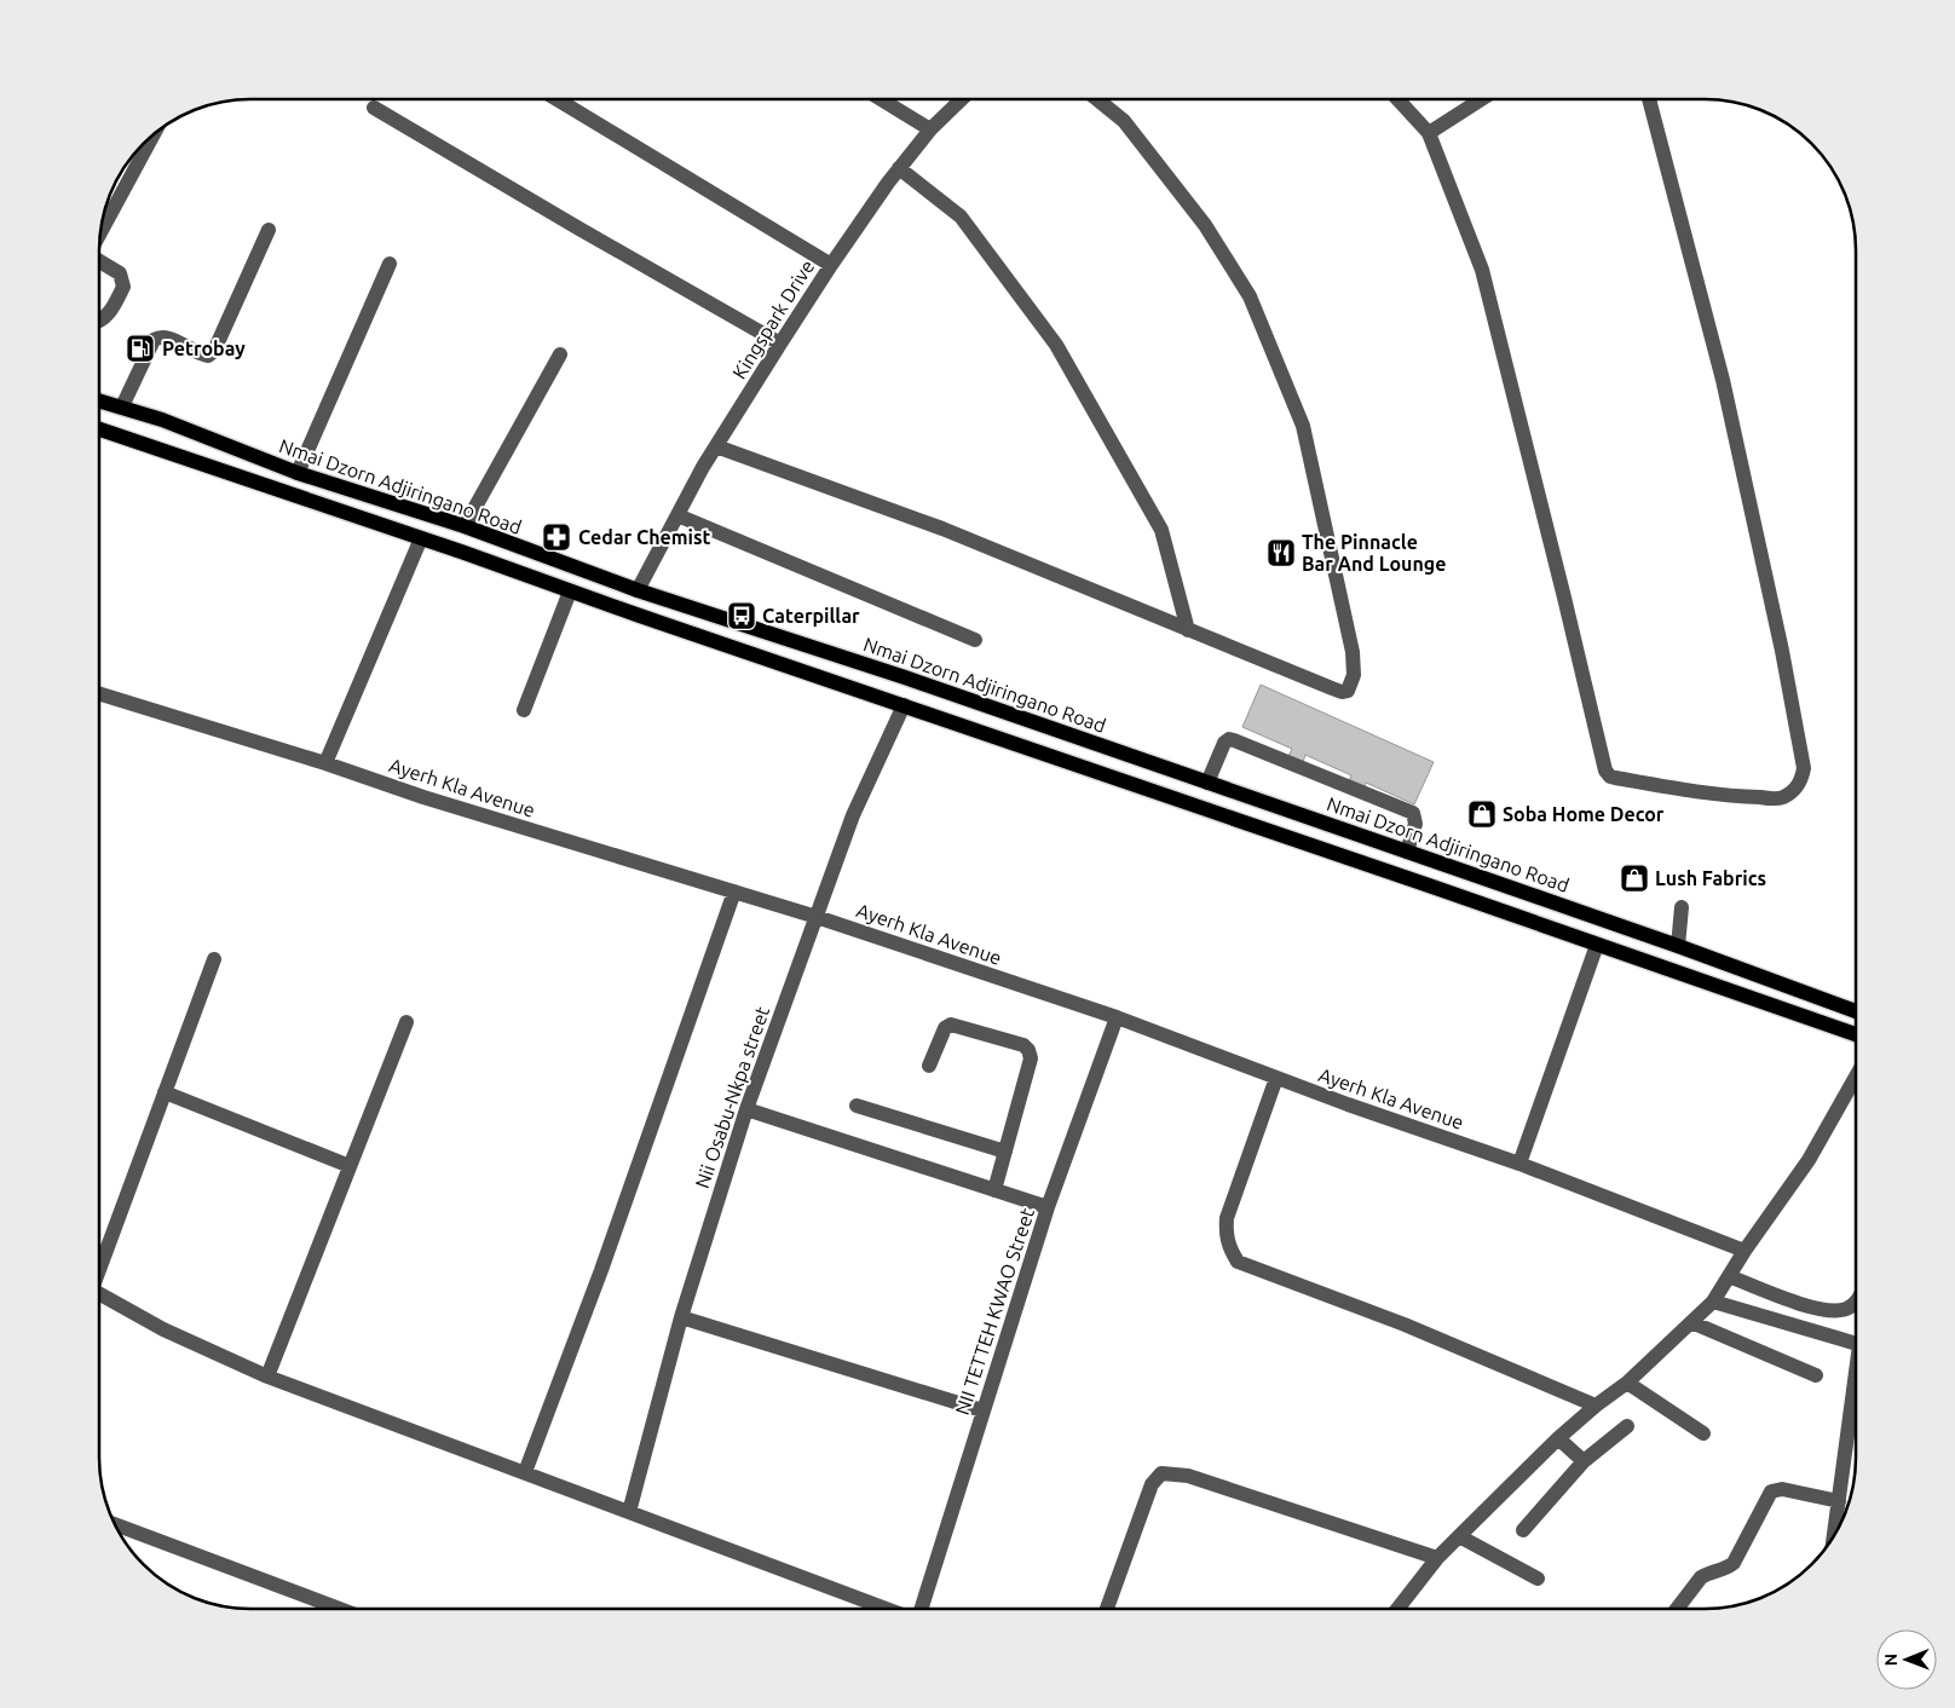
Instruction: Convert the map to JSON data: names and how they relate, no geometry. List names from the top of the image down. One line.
{"streets":{"main road":["Nmai Dzorn Adjiringano Road"],"street":["Kingspark Drive","Ayerh Kla Avenue","Nii Osabu-Nkpa street","NII TETTEH KWAO Street"]},"crossings":[["Kingspark Drive","Nmai Dzorn Adjiringano Road"],["Ayerh Kla Avenue","Nii Osabu-Nkpa street"],["Ayerh Kla Avenue","NII TETTEH KWAO Street"]],"places":{"fuel station":["Petrobay"],"pharmacy":["Cedar Chemist"],"restaurant":["The Pinnacle Bar And Lounge"],"bus stop":["Caterpillar"],"shop":["Soba Home Decor","Lush Fabrics"]},"north":"left"}
